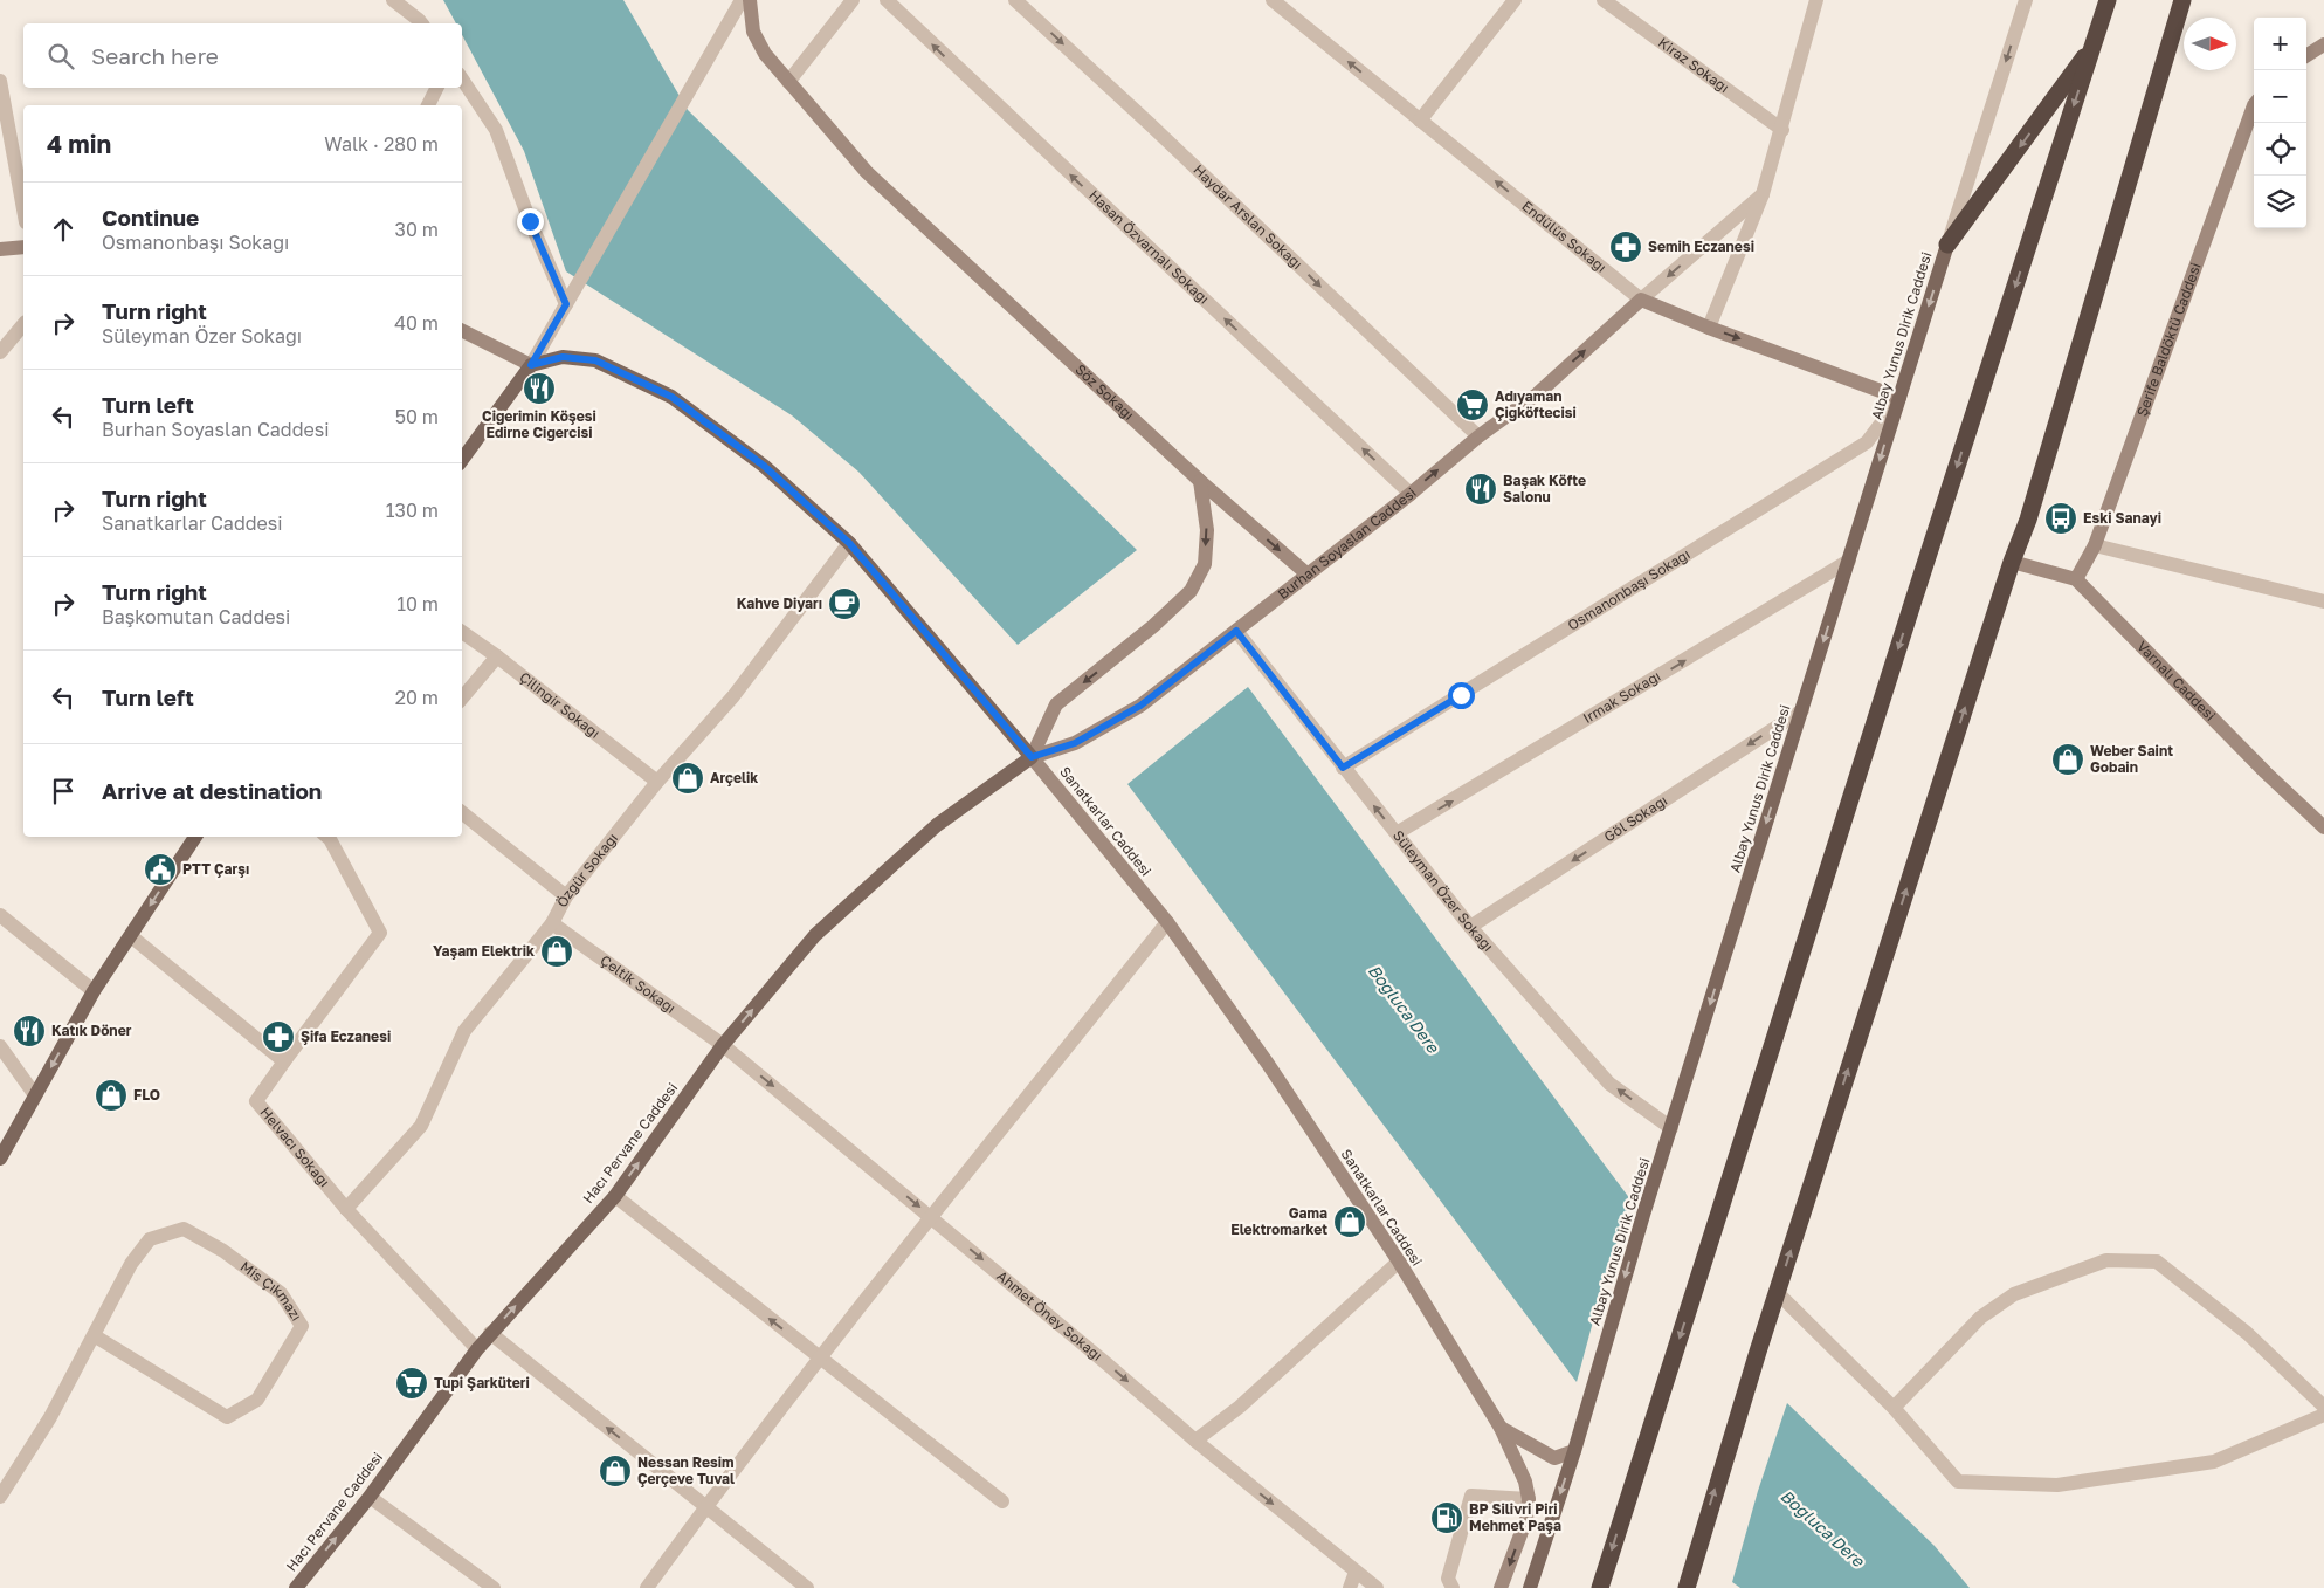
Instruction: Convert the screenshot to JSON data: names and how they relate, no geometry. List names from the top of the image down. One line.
{"streets":{"main road":["Endülüs Sokağı","Albay Yunus Dirik Caddesi","Şerife Baldöktü Caddesi","Söz Sokağı","Burhan Soyaslan Caddesi","Varnalı Caddesi","Sanatkarlar Caddesi","Hacı Pervane Caddesi"],"street":["Kiraz Sokağı","Haydar Arslan Sokağı","Hasan Özvarnalı Sokağı","Osmanonbaşı Sokağı","Irmak Sokağı","Çilingir Sokağı","Göl Sokağı","Özgür Sokağı","Süleyman Özer Sokağı","Çeltik Sokağı","Helvacı Sokağı","Mis Çıkmazı","Ahmet Öney Sokağı"]},"crossings":[["Haydar Arslan Sokağı","Burhan Soyaslan Caddesi"],["Endülüs Sokağı","Albay Yunus Dirik Caddesi"],["Endülüs Sokağı","Burhan Soyaslan Caddesi"],["Endülüs Sokağı","Osmanonbaşı Sokağı"],["Hasan Özvarnalı Sokağı","Burhan Soyaslan Caddesi"],["Albay Yunus Dirik Caddesi","Osmanonbaşı Sokağı"],["Albay Yunus Dirik Caddesi","Irmak Sokağı"],["Albay Yunus Dirik Caddesi","Göl Sokağı"],["Albay Yunus Dirik Caddesi","Süleyman Özer Sokağı"],["Şerife Baldöktü Caddesi","Varnalı Caddesi"],["Söz Sokağı","Burhan Soyaslan Caddesi"],["Burhan Soyaslan Caddesi","Sanatkarlar Caddesi"],["Burhan Soyaslan Caddesi","Süleyman Özer Sokağı"],["Burhan Soyaslan Caddesi","Hacı Pervane Caddesi"],["Osmanonbaşı Sokağı","Süleyman Özer Sokağı"],["Irmak Sokağı","Süleyman Özer Sokağı"],["Çilingir Sokağı","Özgür Sokağı"],["Göl Sokağı","Süleyman Özer Sokağı"],["Sanatkarlar Caddesi","Özgür Sokağı"],["Sanatkarlar Caddesi","Hacı Pervane Caddesi"],["Özgür Sokağı","Çeltik Sokağı"],["Özgür Sokağı","Helvacı Sokağı"],["Çeltik Sokağı","Hacı Pervane Caddesi"],["Çeltik Sokağı","Ahmet Öney Sokağı"],["Hacı Pervane Caddesi","Helvacı Sokağı"],["Hacı Pervane Caddesi","Ahmet Öney Sokağı"]],"one_way":["Haydar Arslan Sokağı","Hasan Özvarnalı Sokağı","Albay Yunus Dirik Caddesi","Burhan Soyaslan Caddesi","Irmak Sokağı","Göl Sokağı","Süleyman Özer Sokağı","Hacı Pervane Caddesi","Ahmet Öney Sokağı"],"water":["Boğluca Dere"],"places":{"pharmacy":["Semih Eczanesi","Şifa Eczanesi"],"restaurant":["Ciğerimin Köşesi Edirne Ciğercisi","Başak Köfte Salonu","Katık Döner"],"supermarket":["Adıyaman Çiğköftecisi","Tupi Şarküteri"],"bus stop":["Eski Sanayi"],"cafe":["Kahve Diyarı"],"shop":["Weber Saint Gobain","Arçelik","Yaşam Elektrik","FLO","Gama Elektromarket","Nessan Resim Çerçeve Tuval"],"public building":["PTT Çarşı"],"fuel station":["BP Silivri Piri Mehmet Paşa"]},"north":"right","page":{"map_buttons":["+","−"],"search":"Search here","heading":["4 min","Walk · 280 m"],"list":[["Continue","Osmanonbaşı Sokağı","30 m"],["Turn right","Süleyman Özer Sokağı","40 m"],["Turn left","Burhan Soyaslan Caddesi","50 m"],["Turn right","Sanatkarlar Caddesi","130 m"],["Turn right","Başkomutan Caddesi","10 m"],["Turn left","20 m"],"Arrive at destination"]}}
